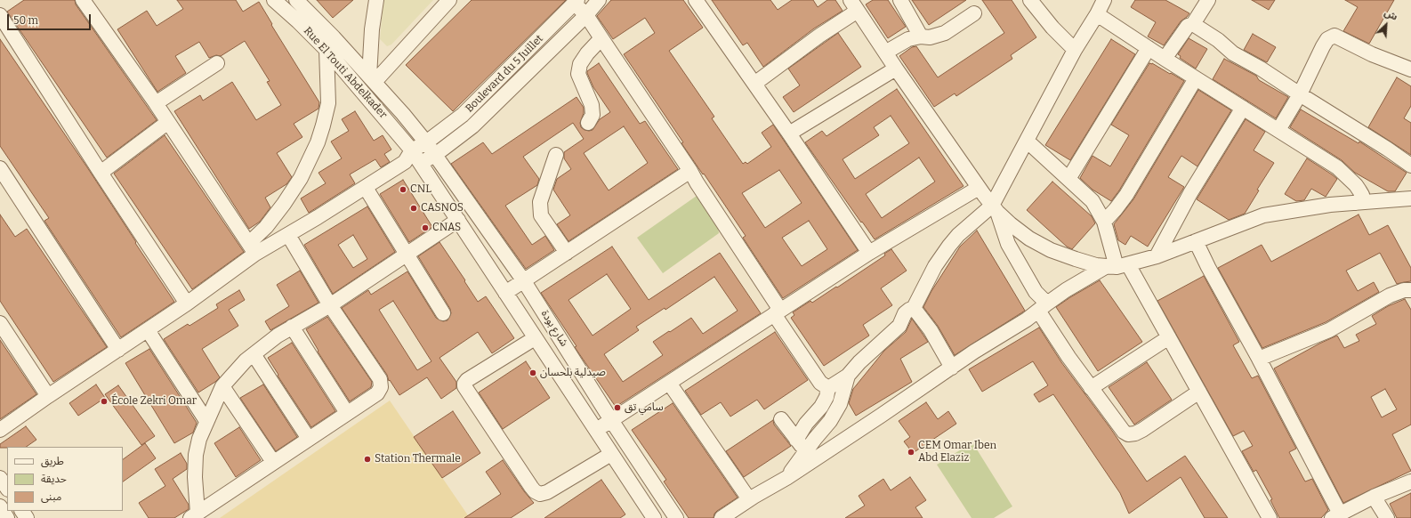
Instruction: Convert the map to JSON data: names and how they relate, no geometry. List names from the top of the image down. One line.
{"streets":{"street":["Rue El Touti Abdelkader","Boulevard du 5 Juillet","شارع بودة"]},"crossings":[["Rue El Touti Abdelkader","Boulevard du 5 Juillet"],["Rue El Touti Abdelkader","شارع بودة"],["Boulevard du 5 Juillet","شارع بودة"]],"places":["CNL","CASNOS","CNAS","صيدلية بلحسان","École Zekri Omar","سامي تق","CEM Omar Iben Abd Elaziz","Station Thermale"],"legend":["طريق","حديقة","مبنى"],"scale_bar":"50 m","north":"top right"}
